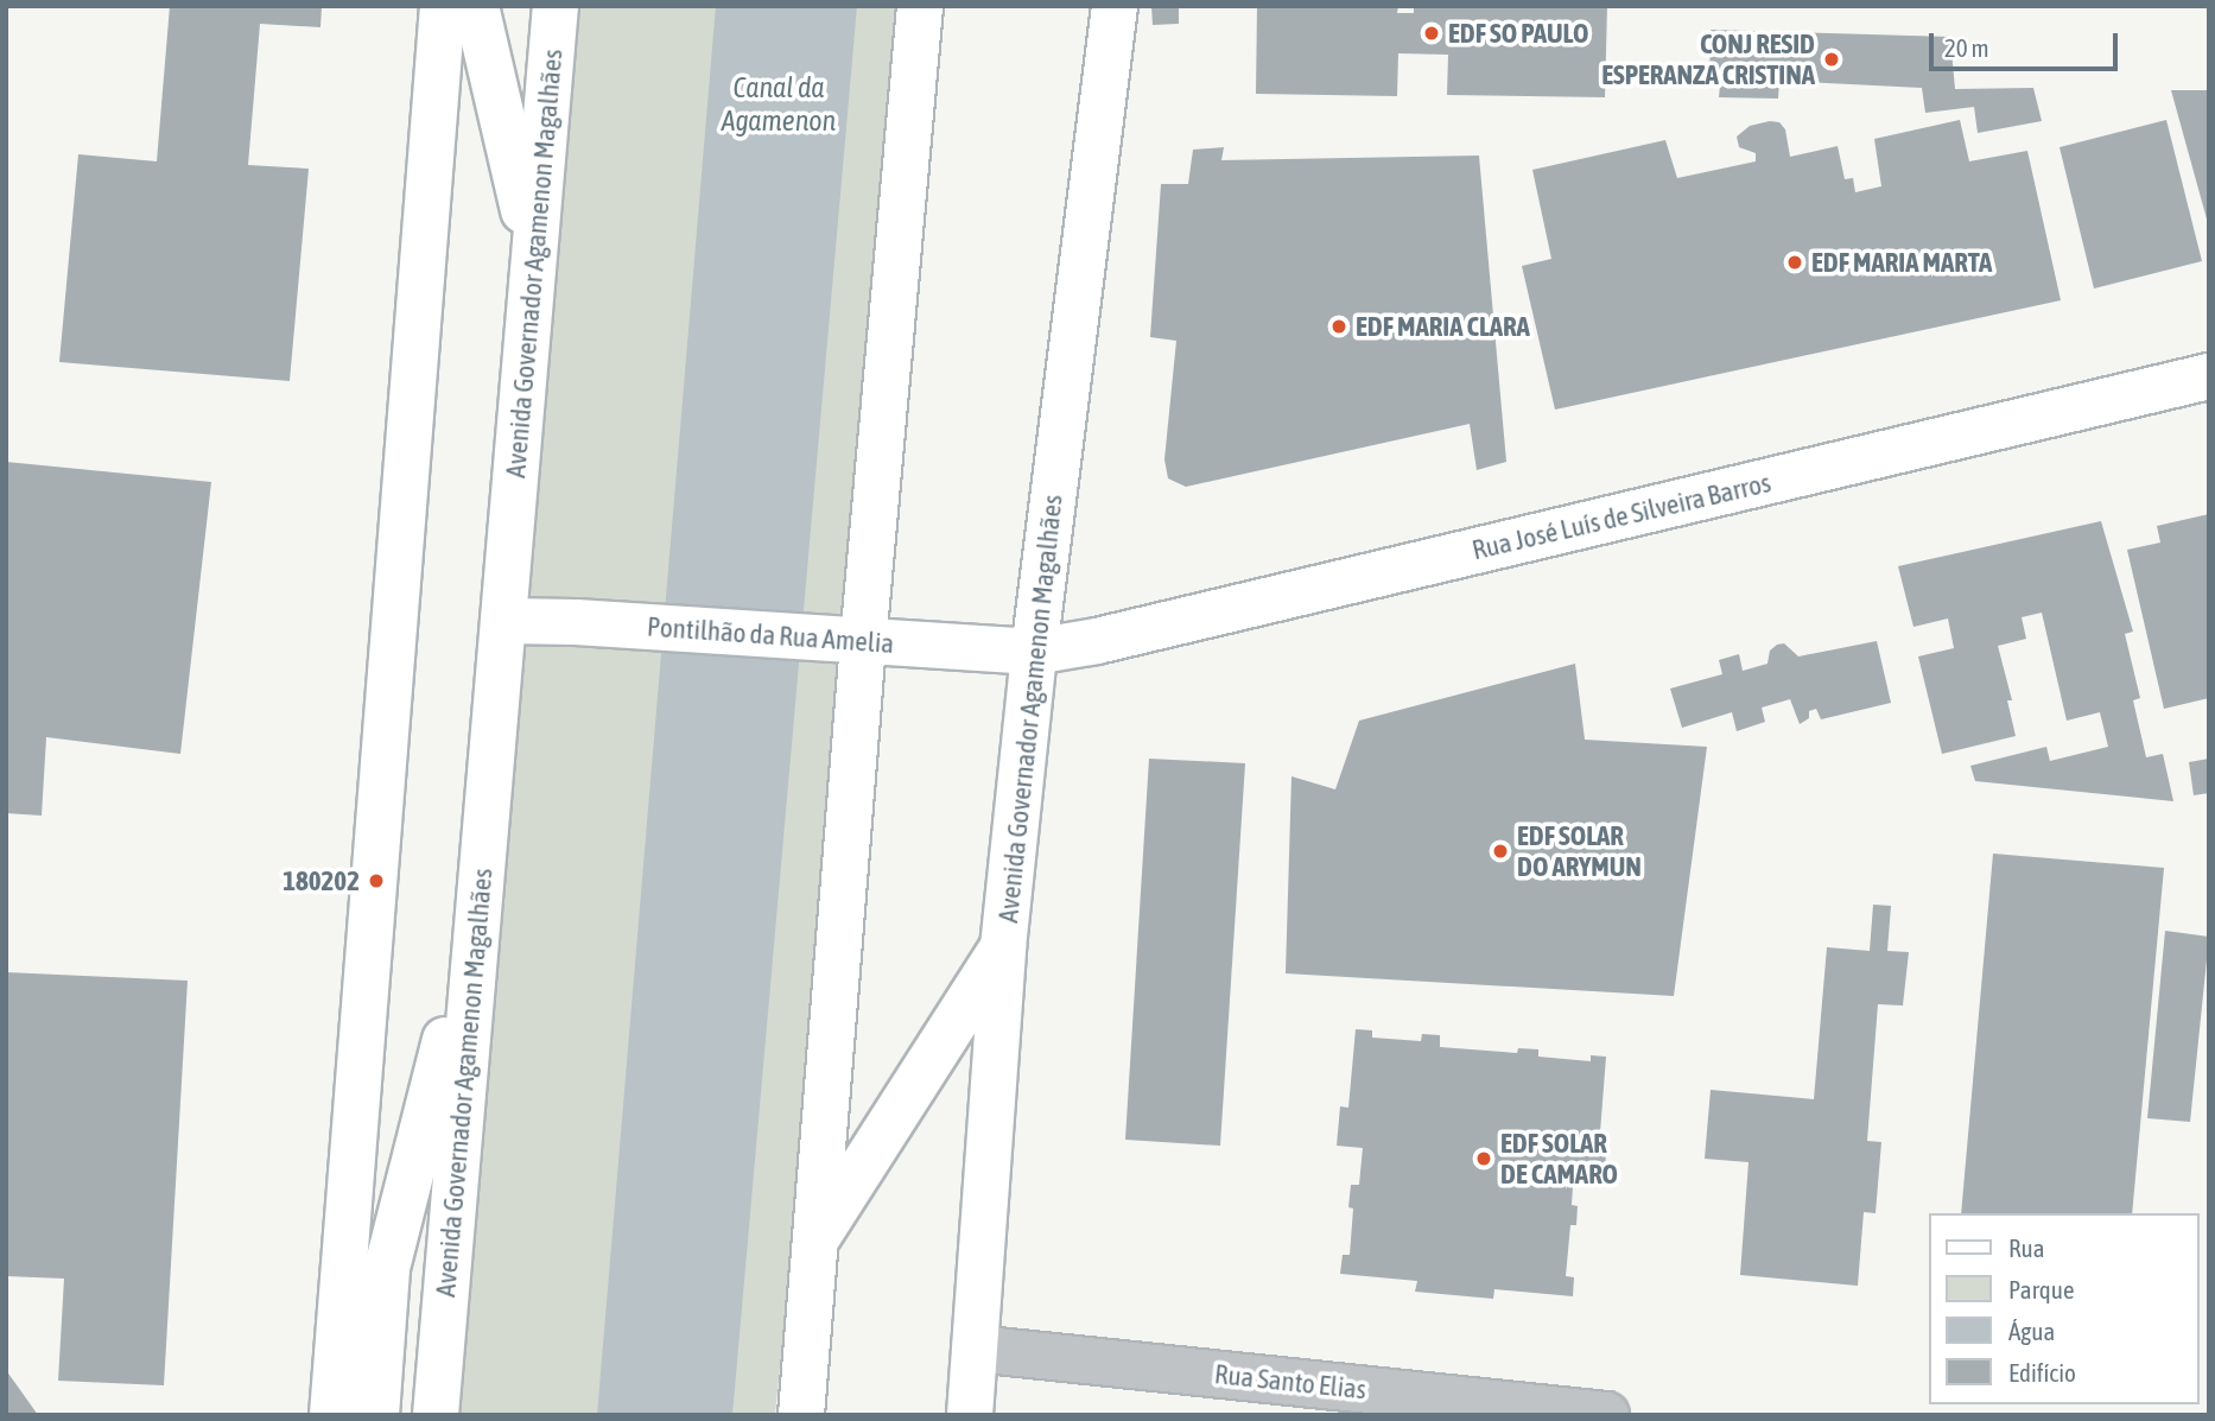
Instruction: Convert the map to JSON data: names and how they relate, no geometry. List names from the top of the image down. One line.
{"streets":{"main road":["Avenida Governador Agamenon Magalhães","Rua José Luís de Silveira Barros","Pontilhão da Rua Amelia"],"street":["Rua Santo Elias"]},"crossings":[["Avenida Governador Agamenon Magalhães","Rua José Luís de Silveira Barros"],["Avenida Governador Agamenon Magalhães","Pontilhão da Rua Amelia"],["Avenida Governador Agamenon Magalhães","Rua Santo Elias"],["Rua José Luís de Silveira Barros","Pontilhão da Rua Amelia"]],"water":["Canal da Agamenon"],"places":["EDF SO PAULO","CONJ RESID ESPERANZA CRISTINA","EDF MARIA MARTA","EDF MARIA CLARA","EDF SOLAR DO ARYMUN","180202","EDF SOLAR DE CAMARO"],"legend":["Rua","Parque","Água","Edifício"],"scale_bar":"20 m"}
